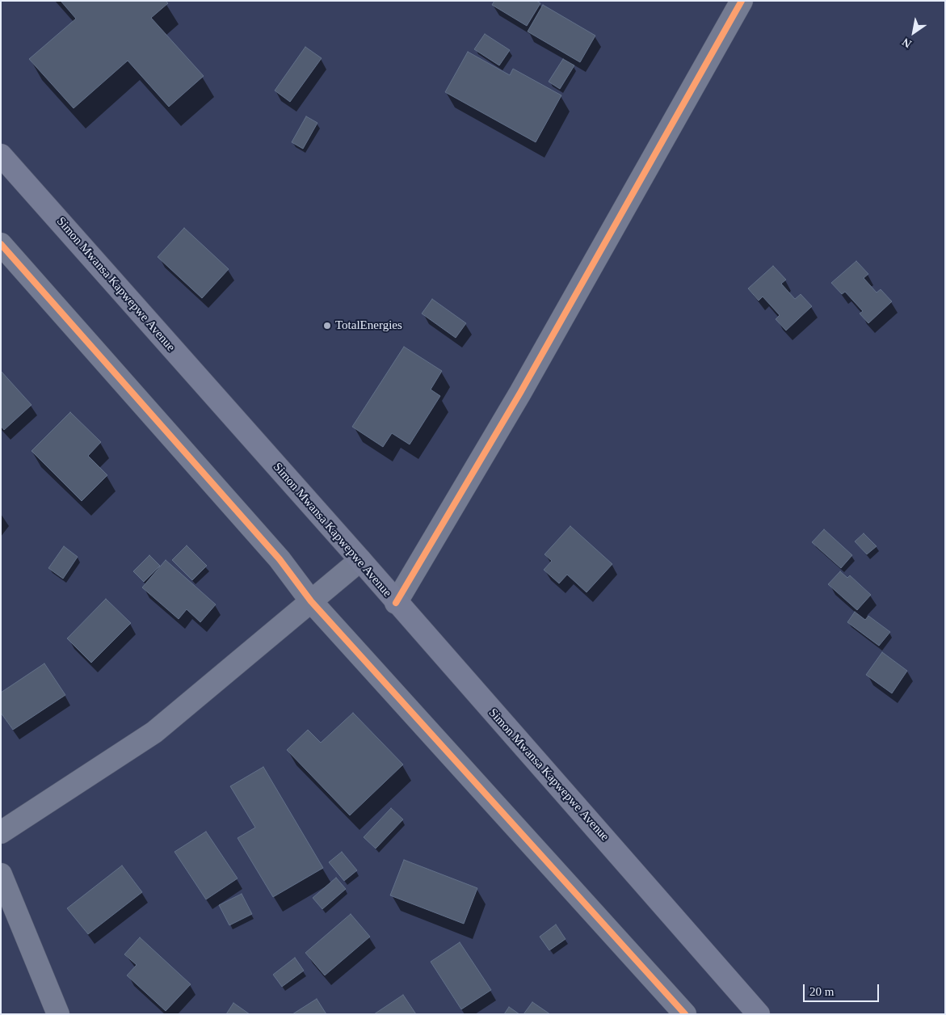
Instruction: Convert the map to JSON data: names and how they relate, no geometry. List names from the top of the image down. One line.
{"streets":{"main road":["Simon Mwansa Kapwepwe Avenue"]},"places":["TotalEnergies"],"scale_bar":"20 m","north":"bottom left"}
